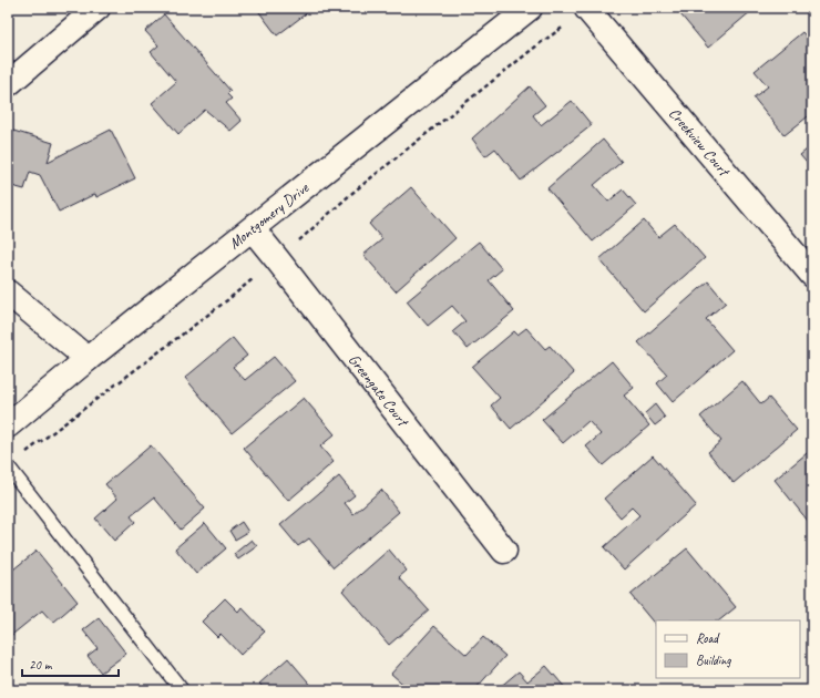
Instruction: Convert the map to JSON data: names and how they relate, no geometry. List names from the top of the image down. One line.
{"streets":{"street":["Creekview Court","Montgomery Drive","Greengate Court"]},"crossings":[["Montgomery Drive","Greengate Court"]],"legend":["Road","Building"],"scale_bar":"20 m"}
